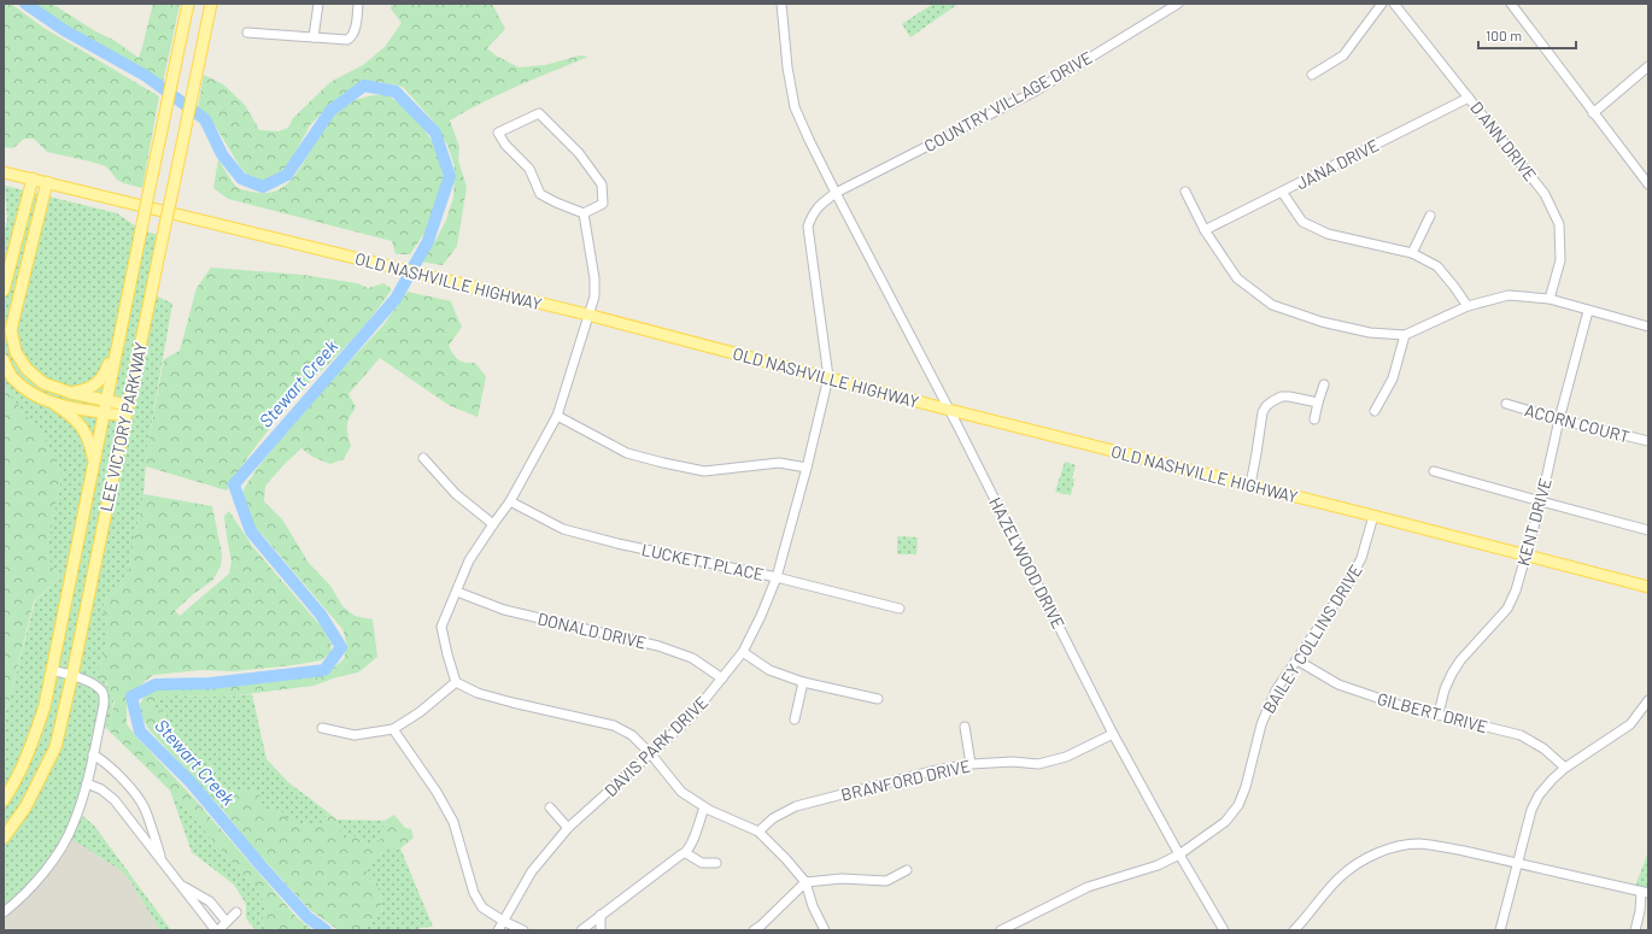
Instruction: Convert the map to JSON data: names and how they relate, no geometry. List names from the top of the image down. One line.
{"streets":{"main road":["OLD NASHVILLE HIGHWAY","LEE VICTORY PARKWAY"],"street":["COUNTRY VILLAGE DRIVE","D ANN DRIVE","JANA DRIVE","ACORN COURT","KENT DRIVE","LUCKETT PLACE","HAZELWOOD DRIVE","DONALD DRIVE","BAILEY COLLINS DRIVE","GILBERT DRIVE","DAVIS PARK DRIVE","BRANFORD DRIVE"]},"crossings":[["COUNTRY VILLAGE DRIVE","OLD NASHVILLE HIGHWAY"],["COUNTRY VILLAGE DRIVE","HAZELWOOD DRIVE"],["COUNTRY VILLAGE DRIVE","DAVIS PARK DRIVE"],["D ANN DRIVE","JANA DRIVE"],["OLD NASHVILLE HIGHWAY","KENT DRIVE"],["OLD NASHVILLE HIGHWAY","HAZELWOOD DRIVE"],["OLD NASHVILLE HIGHWAY","BAILEY COLLINS DRIVE"],["OLD NASHVILLE HIGHWAY","DAVIS PARK DRIVE"],["ACORN COURT","KENT DRIVE"],["KENT DRIVE","GILBERT DRIVE"],["LUCKETT PLACE","DAVIS PARK DRIVE"],["HAZELWOOD DRIVE","BAILEY COLLINS DRIVE"],["HAZELWOOD DRIVE","BRANFORD DRIVE"],["DONALD DRIVE","DAVIS PARK DRIVE"],["BAILEY COLLINS DRIVE","GILBERT DRIVE"]],"water":["Stewart Creek"],"scale_bar":"100 m"}
